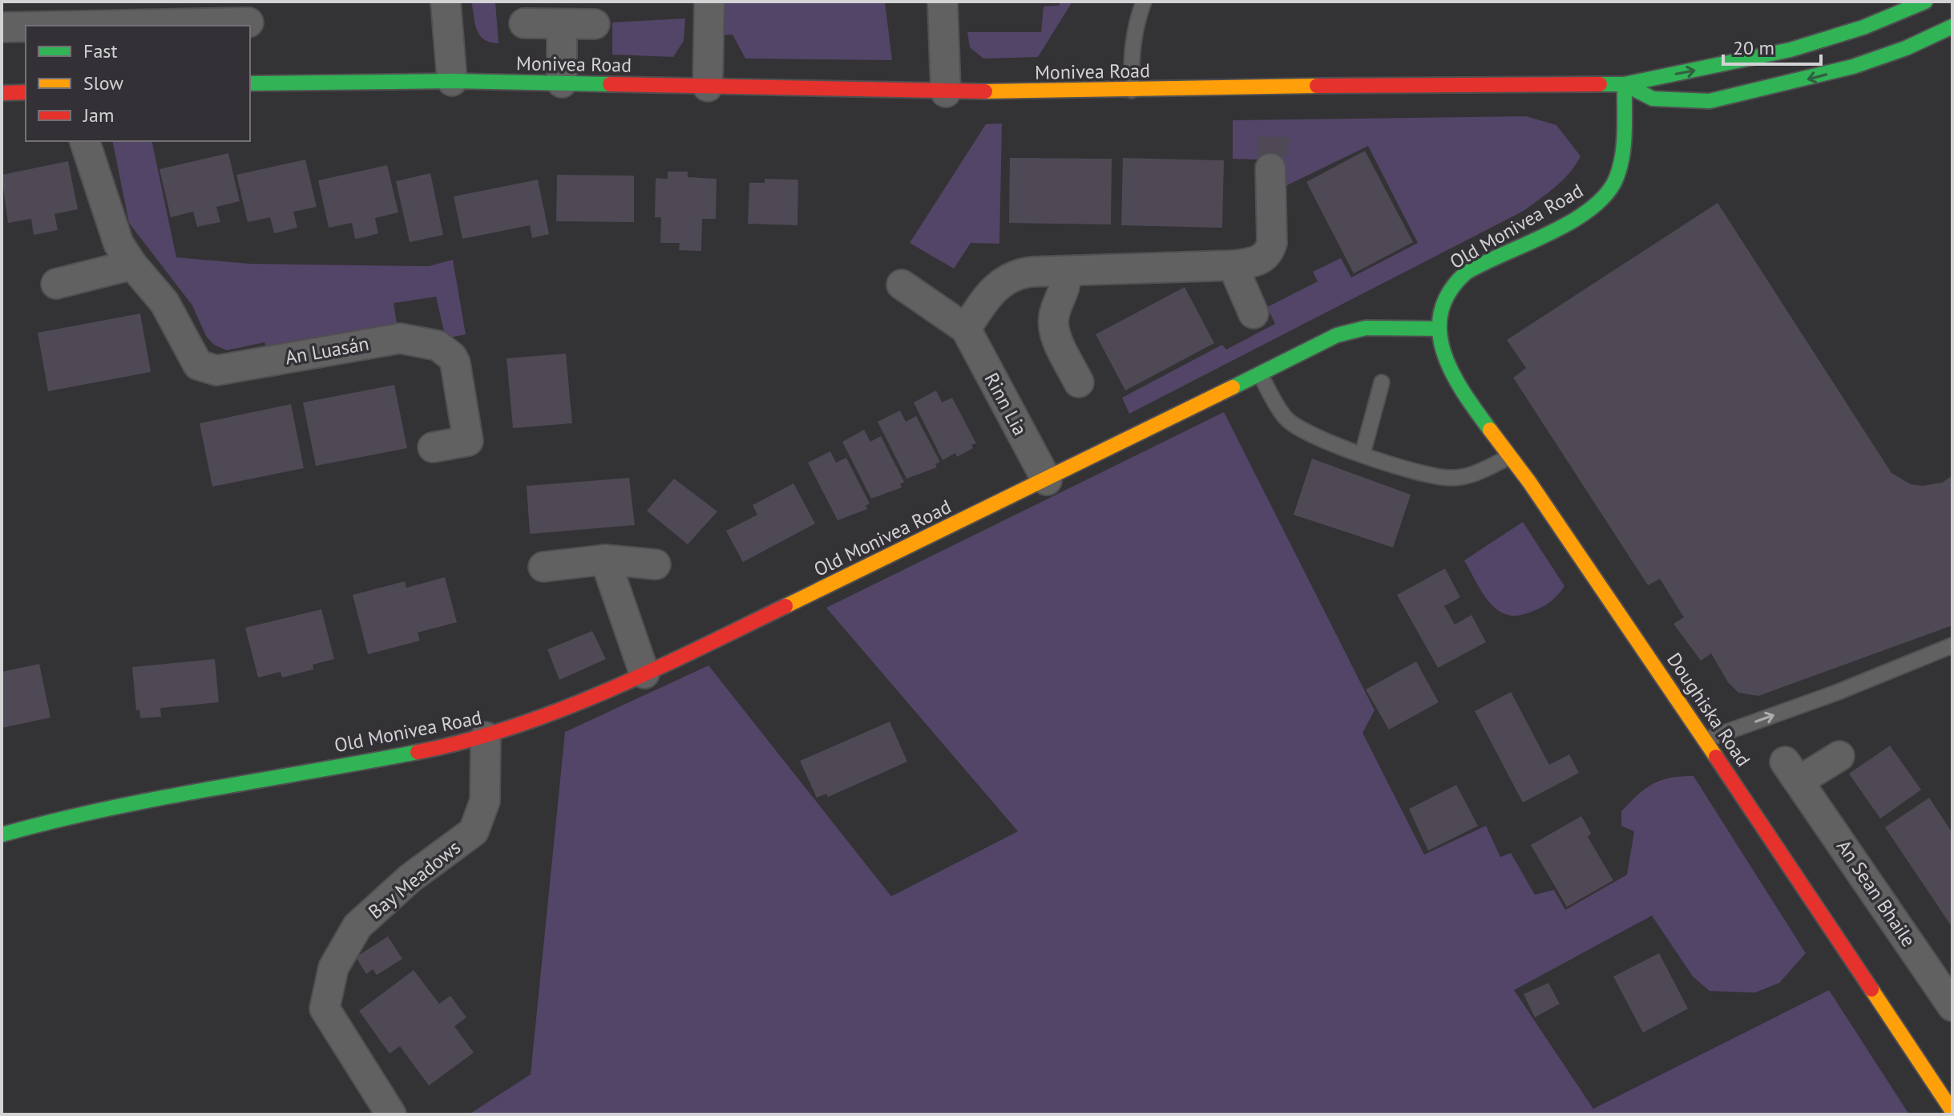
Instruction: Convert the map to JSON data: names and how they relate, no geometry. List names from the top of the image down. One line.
{"streets":{"street":["Monivea Road","Old Monivea Road","An Luasán","Rinn Lia","Doughiska Road","Bay Meadows","An Sean Bhaile"]},"crossings":[["Monivea Road","Old Monivea Road"],["Old Monivea Road","Rinn Lia"],["Old Monivea Road","Doughiska Road"],["Old Monivea Road","Bay Meadows"]],"legend":["Fast","Slow","Jam"],"scale_bar":"20 m"}
